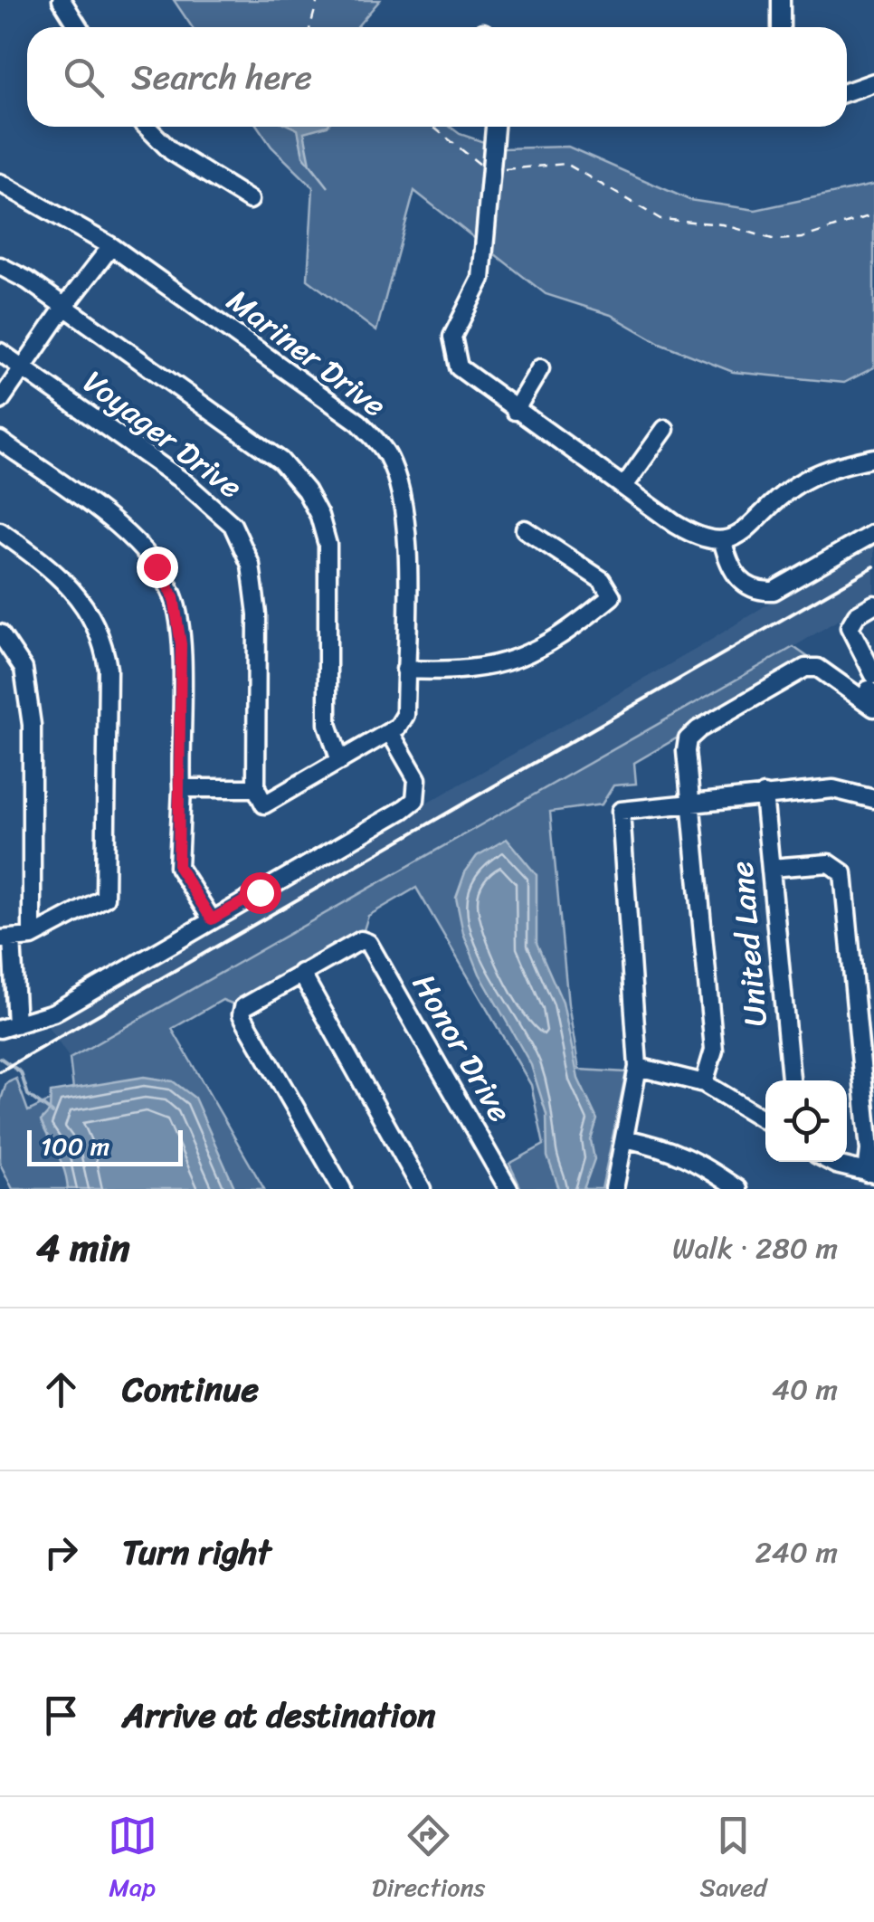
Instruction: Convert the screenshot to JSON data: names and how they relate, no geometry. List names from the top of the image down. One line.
{"streets":{"street":["Mariner Drive","Voyager Drive","United Lane","Honor Drive"]},"scale_bar":"100 m","page":{"search":"Search here","scale":"100 m","heading":["4 min","Walk · 280 m"],"list":[["Continue","40 m"],["Turn right","240 m"],"Arrive at destination"],"nav":["Map","Directions","Saved"]}}
